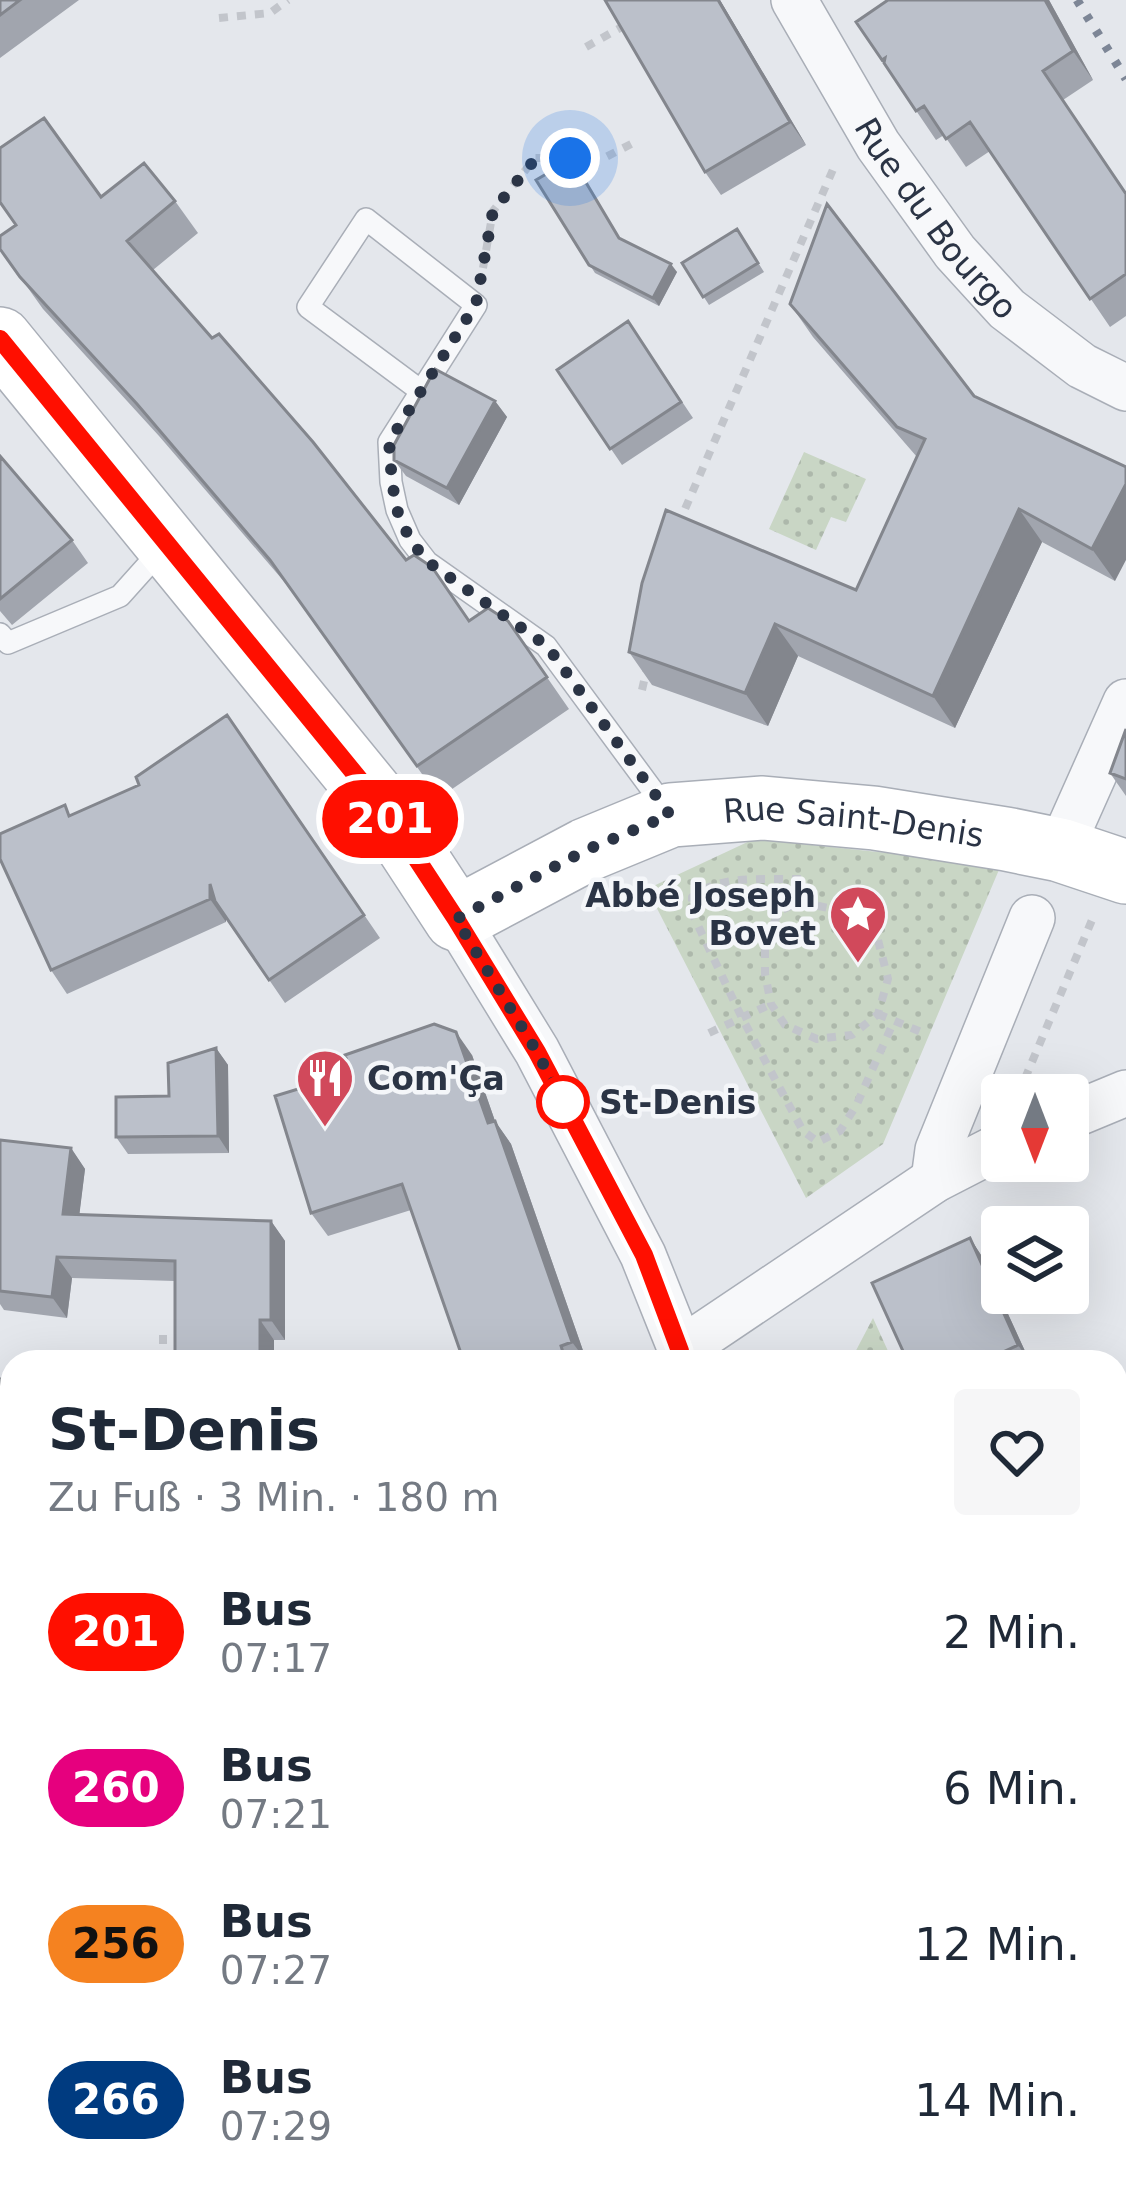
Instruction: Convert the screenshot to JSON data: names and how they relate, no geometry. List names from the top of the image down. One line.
{"streets":{"main road":["Rue Saint-Denis"],"street":["Rue du Bourgo"]},"places":{"place":["Abbé Joseph Bovet"],"other":["St-Denis"],"restaurant":["Com'Ça"]},"lines":["bus line 201"],"north":"bottom","page":{"on_map":"201","heading":["St-Denis","Zu Fuß · 3 Min. · 180 m"],"list":[{"mark":"201","name":"Bus","note":"07:17","value":"2 Min."},{"mark":"260","name":"Bus","note":"07:21","value":"6 Min."},{"mark":"256","name":"Bus","note":"07:27","value":"12 Min."},{"mark":"266","name":"Bus","note":"07:29","value":"14 Min."}]}}
